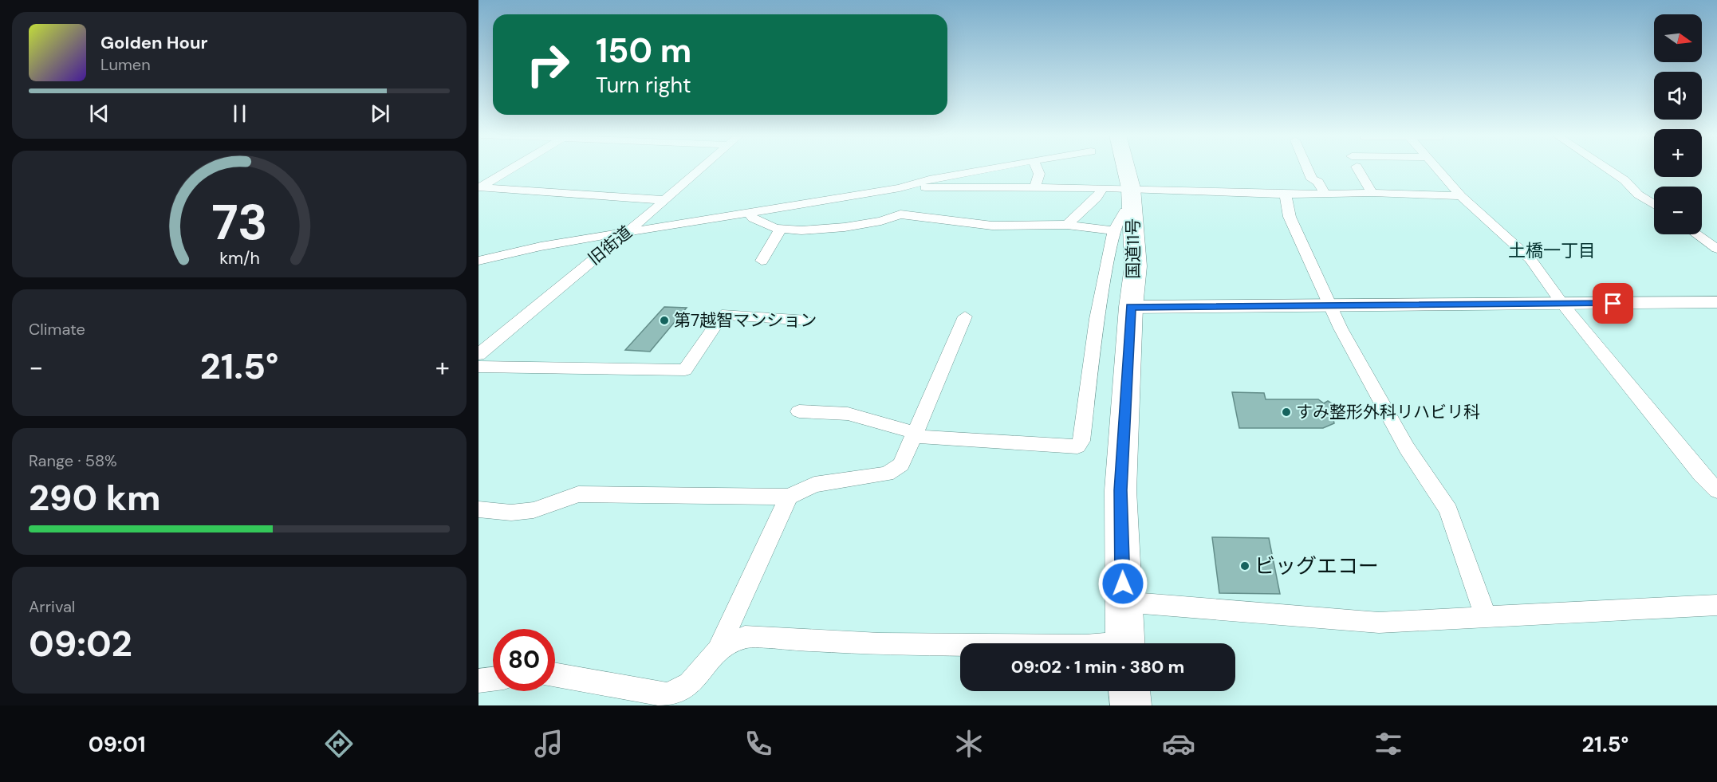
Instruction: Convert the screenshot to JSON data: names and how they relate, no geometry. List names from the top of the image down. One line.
{"streets":{"highway":["国道11号"],"street":["旧街道"]},"districts":["土橋一丁目"],"places":["第7越智マンション","すみ整形外科リハビリ科","ビッグエコー"],"north":"right","page":{"map_buttons":["+","−"],"turn":["150 m","Turn right"],"song":["Golden Hour","Lumen"],"tile":["Climate",["Range · 58%","290 km"],["Arrival","09:02"]],"heat":["−","21.5°","+"],"limit":"80","trip":"09:02 · 1 min · 380 m","tabs":["09:01","21.5°"],"gauge":["73","km/h"]}}
